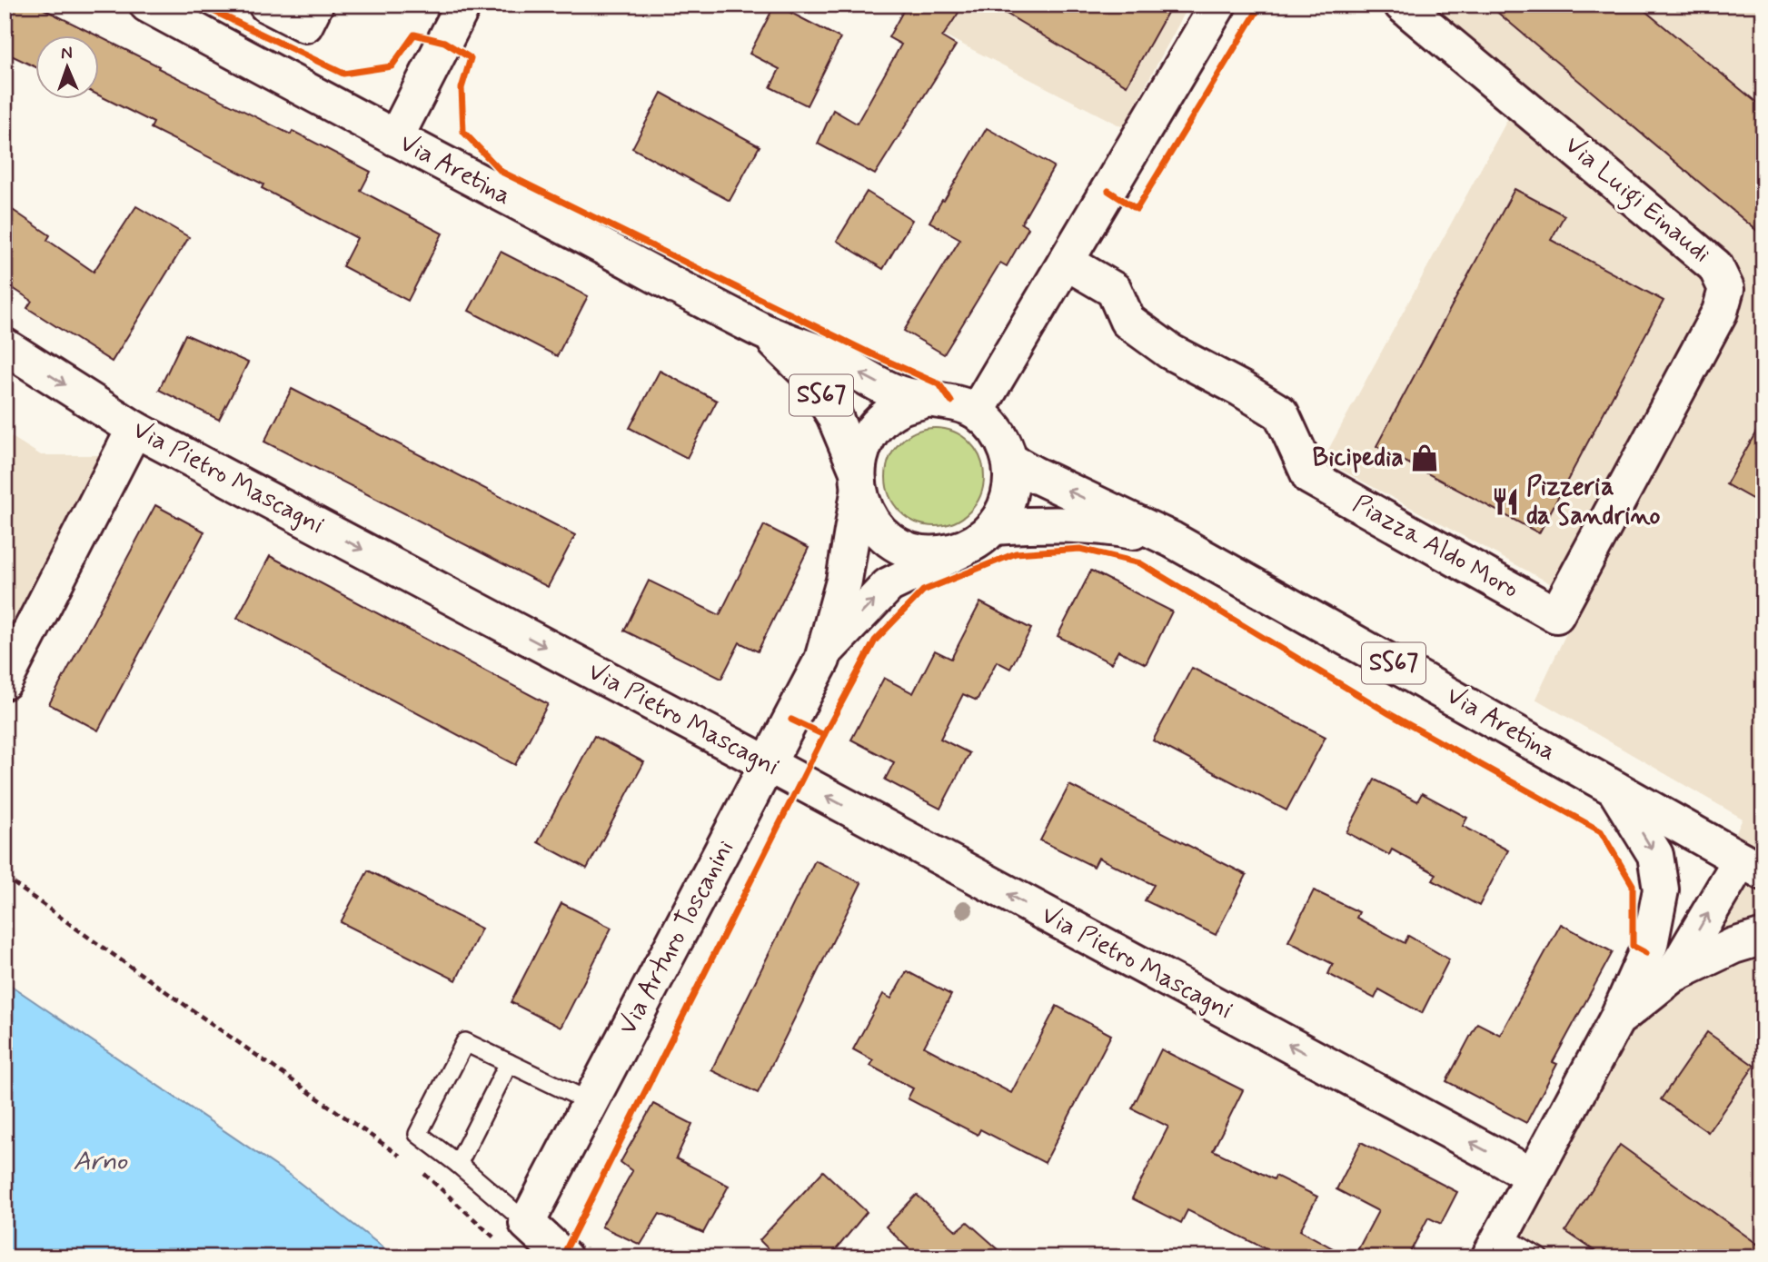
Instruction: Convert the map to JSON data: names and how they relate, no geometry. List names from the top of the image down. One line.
{"streets":{"street":["Via Aretina","Via Luigi Einaudi","SS67","Via Pietro Mascagni","Piazza Aldo Moro","Via Arturo Toscanini"]},"crossings":[["Via Aretina","Via Arturo Toscanini"],["Via Luigi Einaudi","Piazza Aldo Moro"],["Via Pietro Mascagni","Via Arturo Toscanini"]],"water":["Arno"],"places":{"shop":["Bicipedia"],"restaurant":["Pizzeria da Sandrino"]},"north":"top"}
